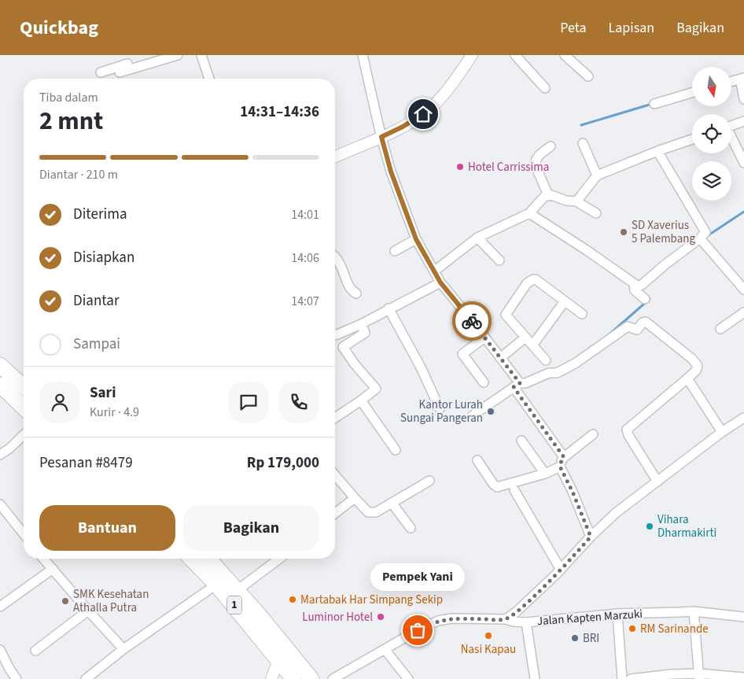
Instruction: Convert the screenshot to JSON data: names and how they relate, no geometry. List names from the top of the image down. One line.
{"streets":{"highway":["1"],"street":["Jalan Kapten Marzuki"]},"places":["Hotel Carrissima","SD Xaverius 5 Palembang","Kantor Lurah Sungai Pangeran","Vihara Dharmakirti","Martabak Har Simpang Sekip","SMK Kesehatan Athalla Putra","Luminor Hotel","RM Sarinande","Pempek Yani","Nasi Kapau","BRI"],"north":"bottom","page":{"header":"Quickbag","nav":["Peta","Lapisan","Bagikan"],"heading":["2 mnt","Tiba dalam","14:31–14:36"],"panel":["Sari","Kurir · 4.9","Pesanan #8479","Rp 179,000"],"bar":"Diantar · 210 m","list":[["Diterima","14:01"],["Disiapkan","14:06"],["Diantar","14:07"],"Sampai"],"buttons":["Bantuan","Bagikan"],"bubble":"Pempek Yani"}}
